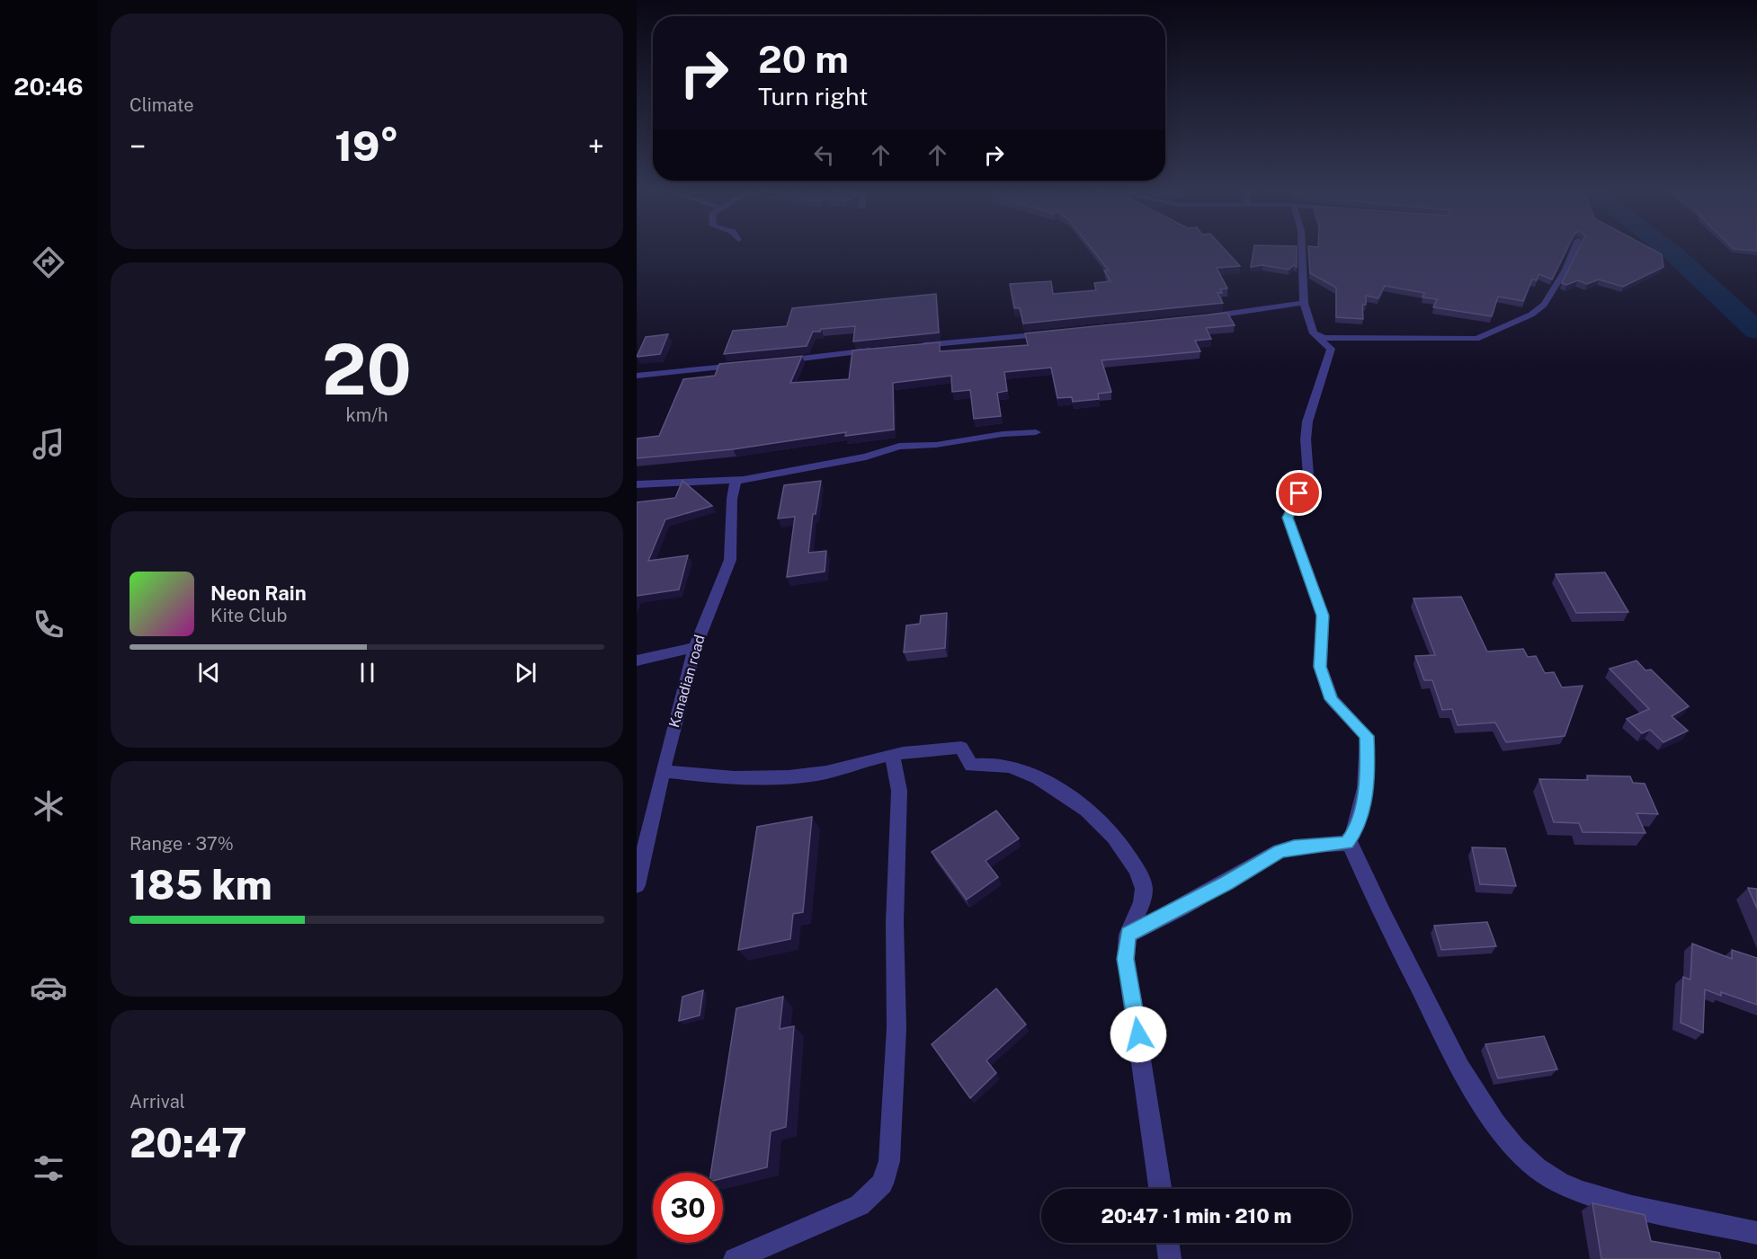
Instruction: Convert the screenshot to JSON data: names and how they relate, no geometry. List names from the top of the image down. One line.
{"streets":{"street":["Kanadian road"]},"page":{"tabs":"20:46","tile":["Climate",["20","km/h"],["Range · 37%","185 km"],["Arrival","20:47"]],"turn":["20 m","Turn right"],"heat":["−","19°","+"],"song":["Neon Rain","Kite Club"],"limit":"30","trip":"20:47 · 1 min · 210 m"}}
